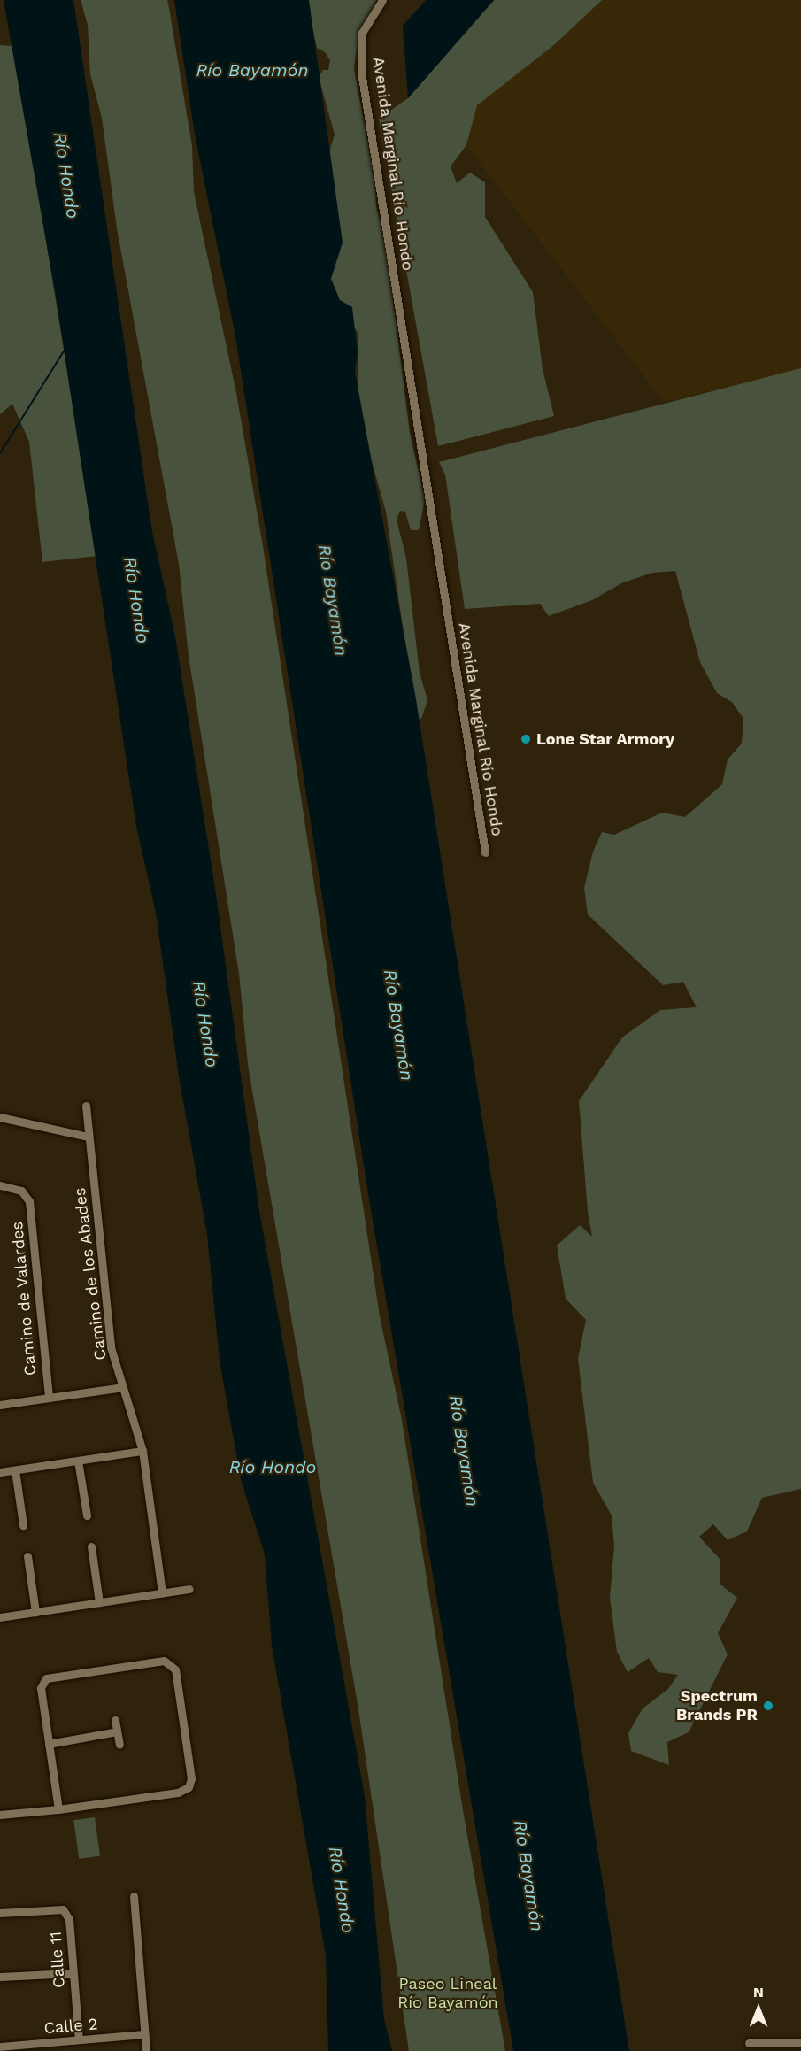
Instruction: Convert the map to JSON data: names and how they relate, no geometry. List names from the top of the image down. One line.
{"streets":{"street":["Avenida Marginal Río Hondo","Camino de los Abades","Camino de Valardes","Calle 11","Calle 2"]},"crossings":[["Calle 11","Calle 2"]],"water":["Río Bayamón","Río Hondo"],"parks":["Paseo Lineal Río Bayamón"],"places":["Lone Star Armory","Spectrum Brands PR"],"north":"top"}
